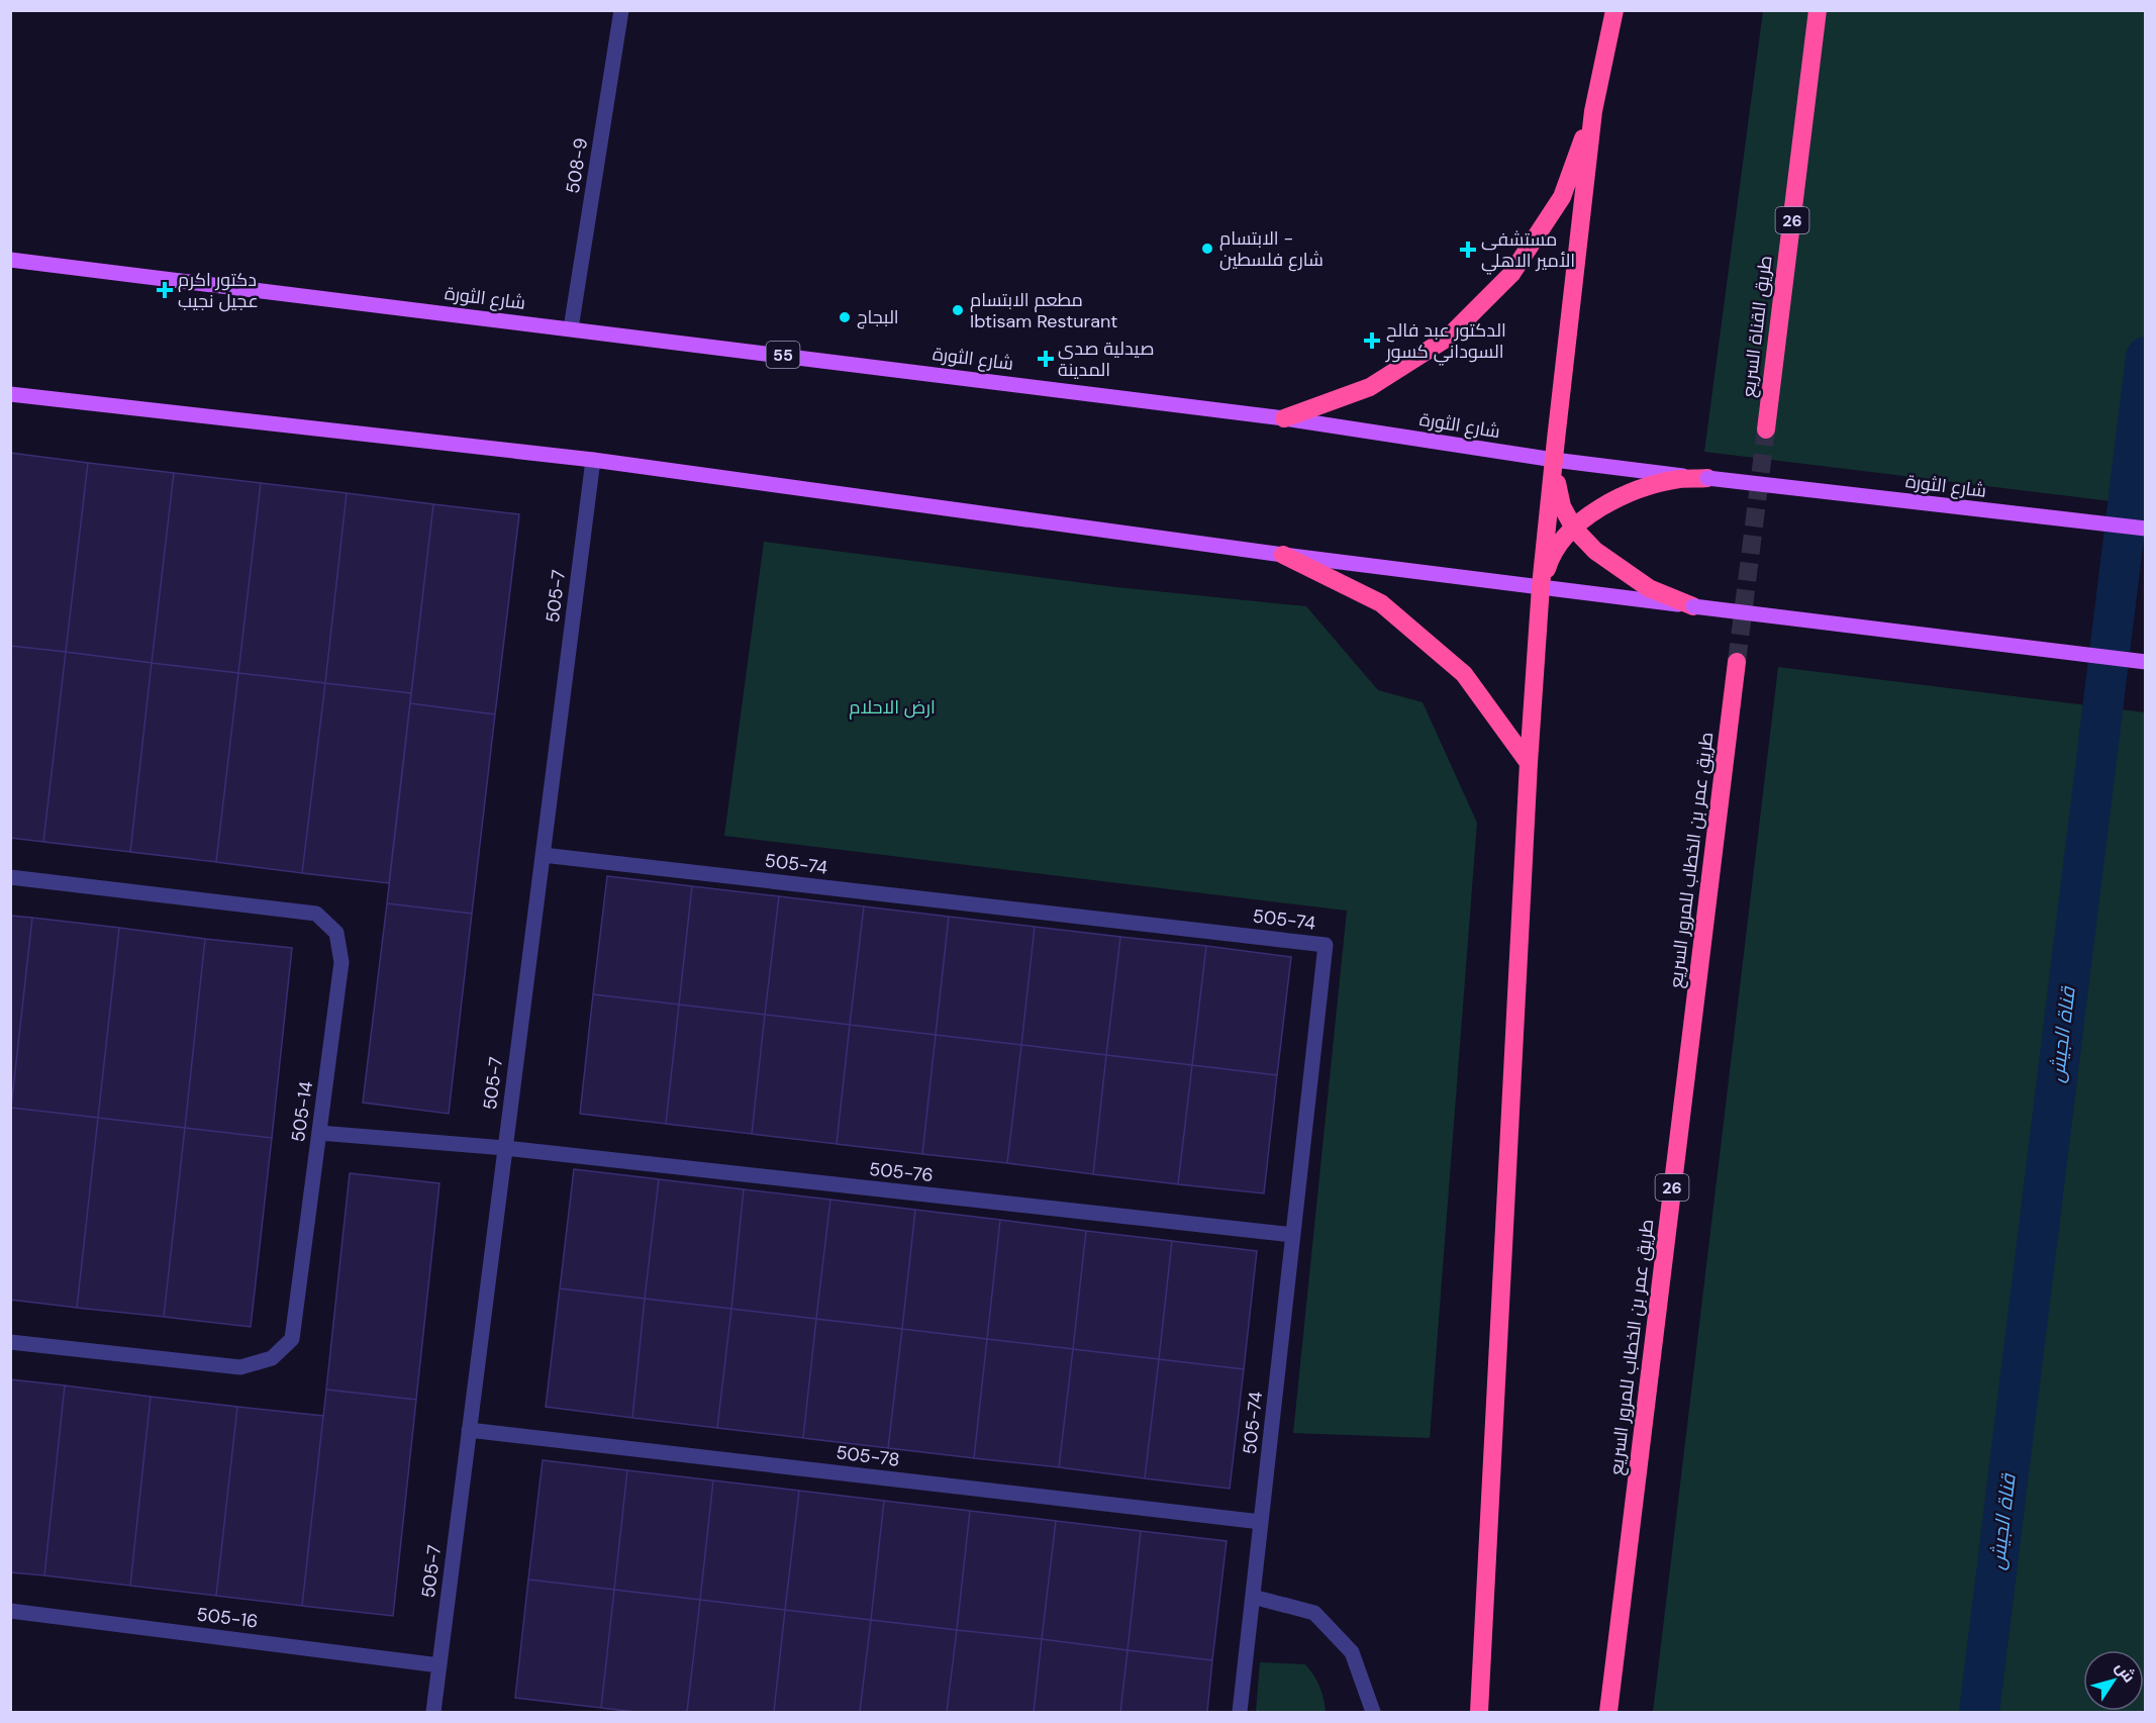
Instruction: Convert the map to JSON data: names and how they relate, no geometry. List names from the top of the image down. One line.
{"streets":{"highway":["26","طريق القناة السريع","طريق عمر بن الخطاب للمرور السريع"],"main road":["شارع الثورة","55"],"street":["508-9","505-7","505-74","505-14","505-76","505-78","505-16"]},"crossings":[["508-9","شارع الثورة"],["505-7","505-74"],["505-7","505-76"],["505-7","505-78"],["505-7","505-16"],["505-74","505-76"],["505-74","505-78"],["505-14","505-76"]],"water":["قناة الجيش"],"parks":["ارض الاحلام"],"places":{"other":["الابتسام - شارع فلسطين","مطعم الابتسام Ibtisam Resturant","البجاج"],"health":["مستشفى الأمير الاهلي","دكتور اكرم عجيل نجيب","الدكتور عبد فالح السوداني كسور","صيدلية صدى المدينة"]},"north":"top right"}
